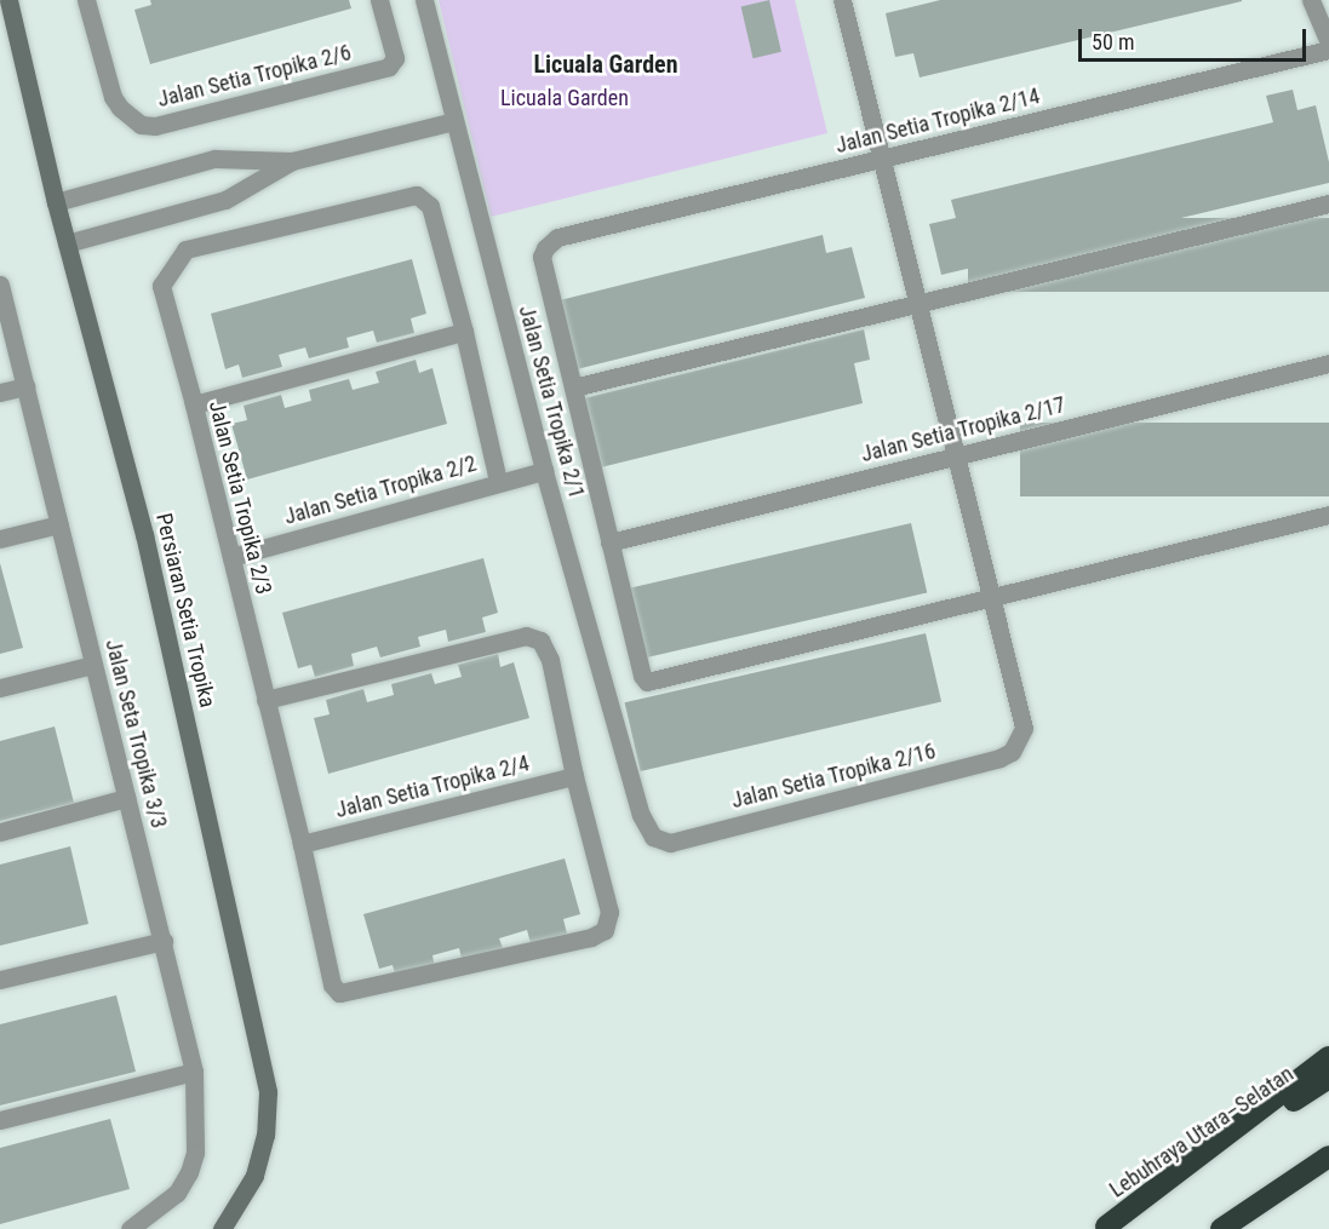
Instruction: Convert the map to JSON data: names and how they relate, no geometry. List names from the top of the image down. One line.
{"streets":{"highway":["Lebuhraya Utara–Selatan"],"street":["Jalan Setia Tropika 2/6","Jalan Setia Tropika 2/14","Jalan Setia Tropika 2/1","Jalan Setia Tropika 2/17","Jalan Setia Tropika 2/2","Jalan Setia Tropika 2/3","Persiaran Setia Tropika","Jalan Seta Tropika 3/3","Jalan Setia Tropika 2/16","Jalan Setia Tropika 2/4"]},"crossings":[["Jalan Setia Tropika 2/1","Jalan Setia Tropika 2/2"],["Jalan Setia Tropika 2/1","Jalan Setia Tropika 2/16"],["Jalan Setia Tropika 2/2","Jalan Setia Tropika 2/3"],["Jalan Setia Tropika 2/3","Jalan Setia Tropika 2/4"]],"districts":["Licuala Garden"],"parks":["Licuala Garden"],"scale_bar":"50 m"}
